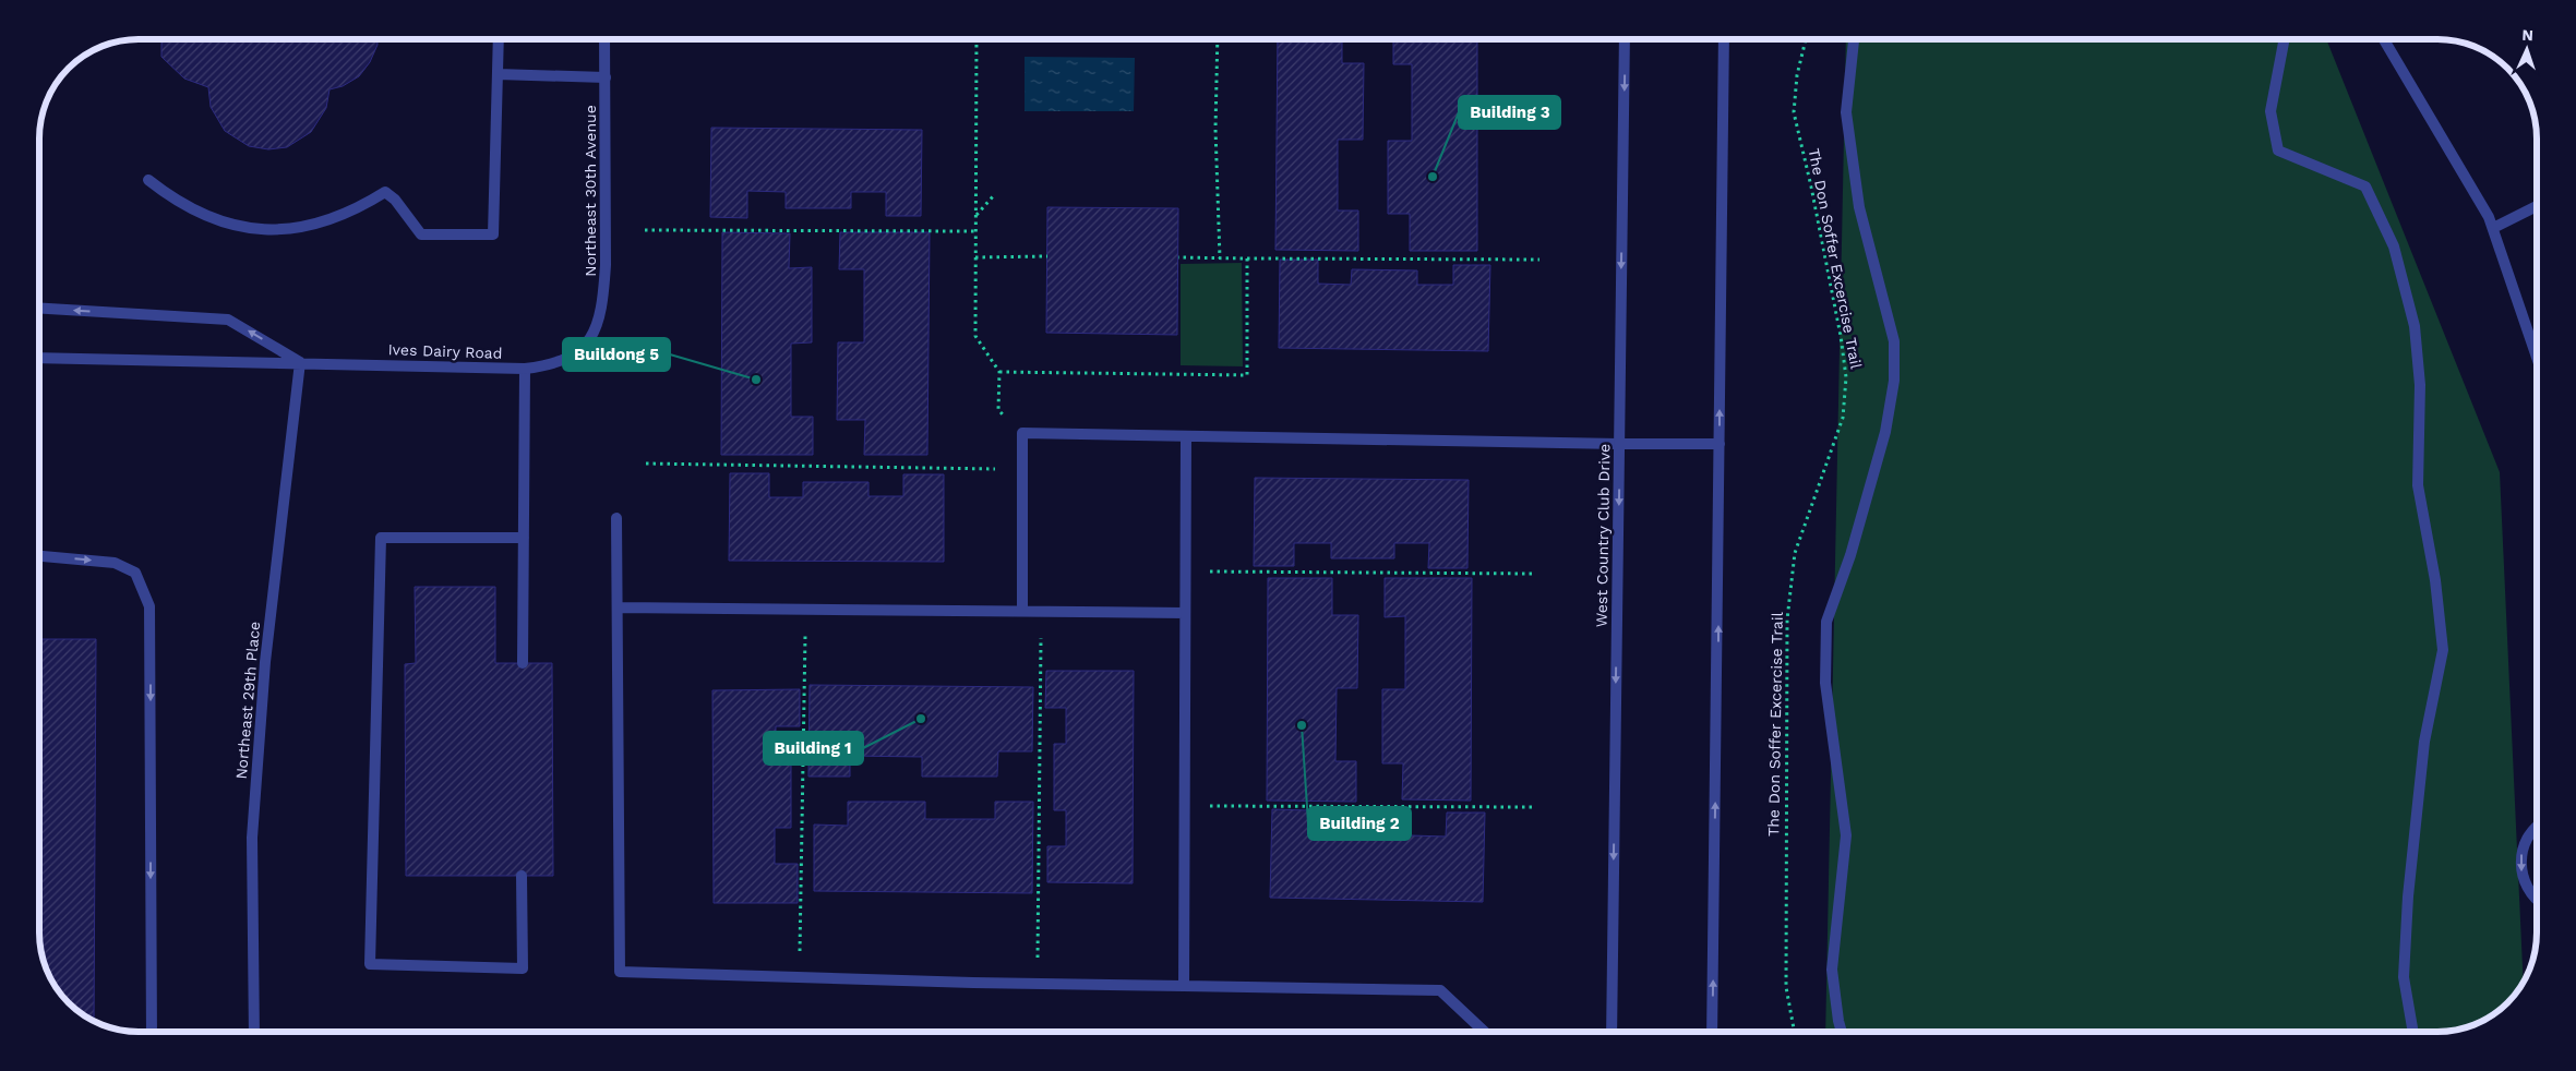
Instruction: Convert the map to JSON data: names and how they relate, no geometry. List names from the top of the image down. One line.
{"streets":{"street":["Northeast 30th Avenue","Ives Dairy Road","West Country Club Drive","Northeast 29th Place"],"path":["The Don Soffer Excercise Trail"]},"crossings":[["Northeast 30th Avenue","Ives Dairy Road"],["Ives Dairy Road","Northeast 29th Place"]],"one_way":["West Country Club Drive"],"places":["Building 3","Buildong 5","Building 1","Building 2"],"north":"top"}
